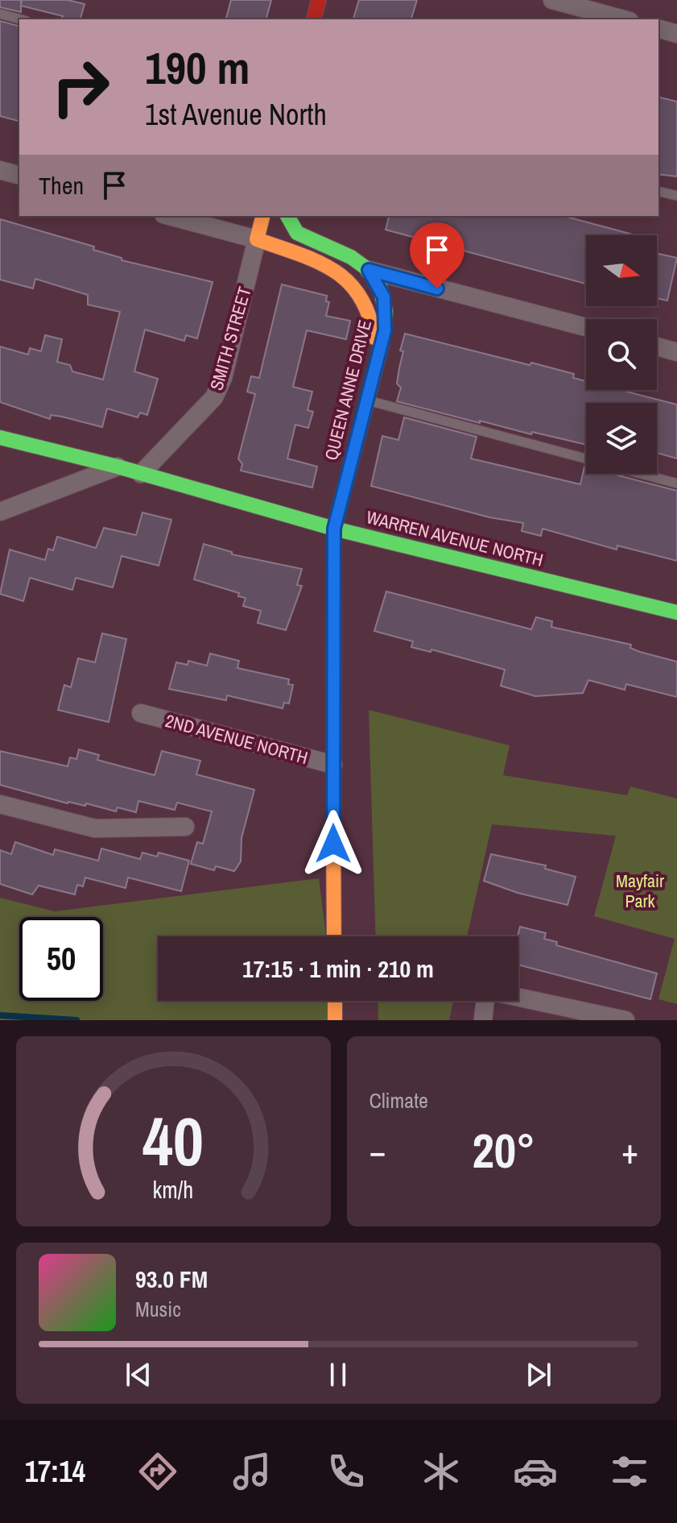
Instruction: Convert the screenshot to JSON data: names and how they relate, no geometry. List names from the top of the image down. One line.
{"streets":{"main road":["SMITH STREET","QUEEN ANNE DRIVE","WARREN AVENUE NORTH"],"street":["2ND AVENUE NORTH"]},"crossings":[["SMITH STREET","WARREN AVENUE NORTH"],["QUEEN ANNE DRIVE","WARREN AVENUE NORTH"],["QUEEN ANNE DRIVE","2ND AVENUE NORTH"]],"parks":["Mayfair Park"],"north":"right","page":{"turn":["190 m","1st Avenue North"],"then":"Then","limit":"50","trip":"17:15 · 1 min · 210 m","tile":"Climate","heat":["−","20°","+"],"song":["93.0 FM","Music"],"tabs":"17:14","gauge":["40","km/h"]}}
